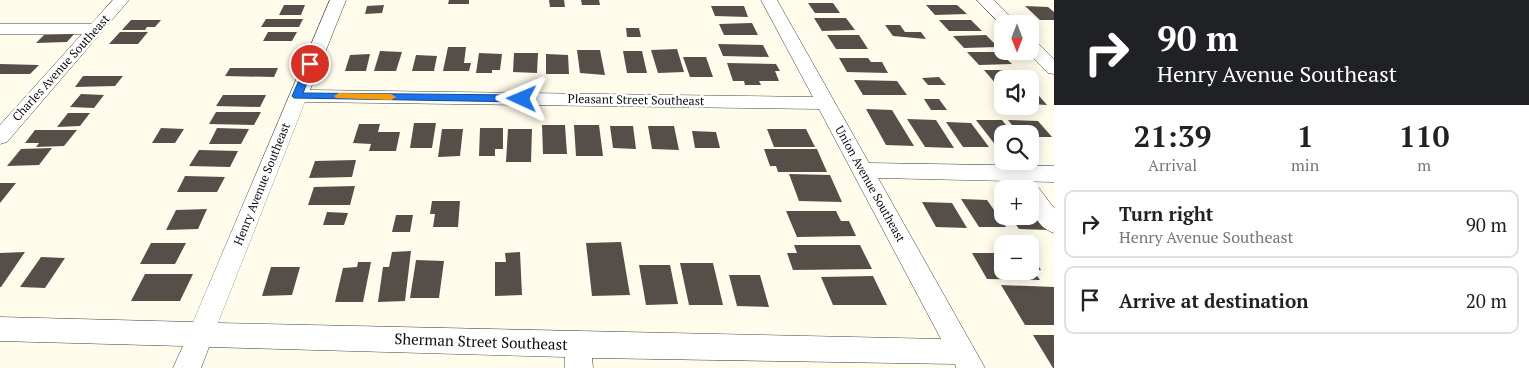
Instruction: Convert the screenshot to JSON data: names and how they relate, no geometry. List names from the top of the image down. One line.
{"streets":{"street":["Charles Avenue Southeast","Pleasant Street Southeast","Henry Avenue Southeast","Union Avenue Southeast","Sherman Street Southeast"]},"crossings":[["Pleasant Street Southeast","Henry Avenue Southeast"],["Pleasant Street Southeast","Union Avenue Southeast"],["Henry Avenue Southeast","Sherman Street Southeast"],["Union Avenue Southeast","Sherman Street Southeast"]],"north":"bottom","page":{"turn":["90 m","Henry Avenue Southeast"],"map_buttons":["+","−"],"eta":["21:39","Arrival","1","min","110","m"],"list":[{"name":"Turn right","note":"Henry Avenue Southeast","value":"90 m"},{"name":"Arrive at destination","value":"20 m"}]}}
